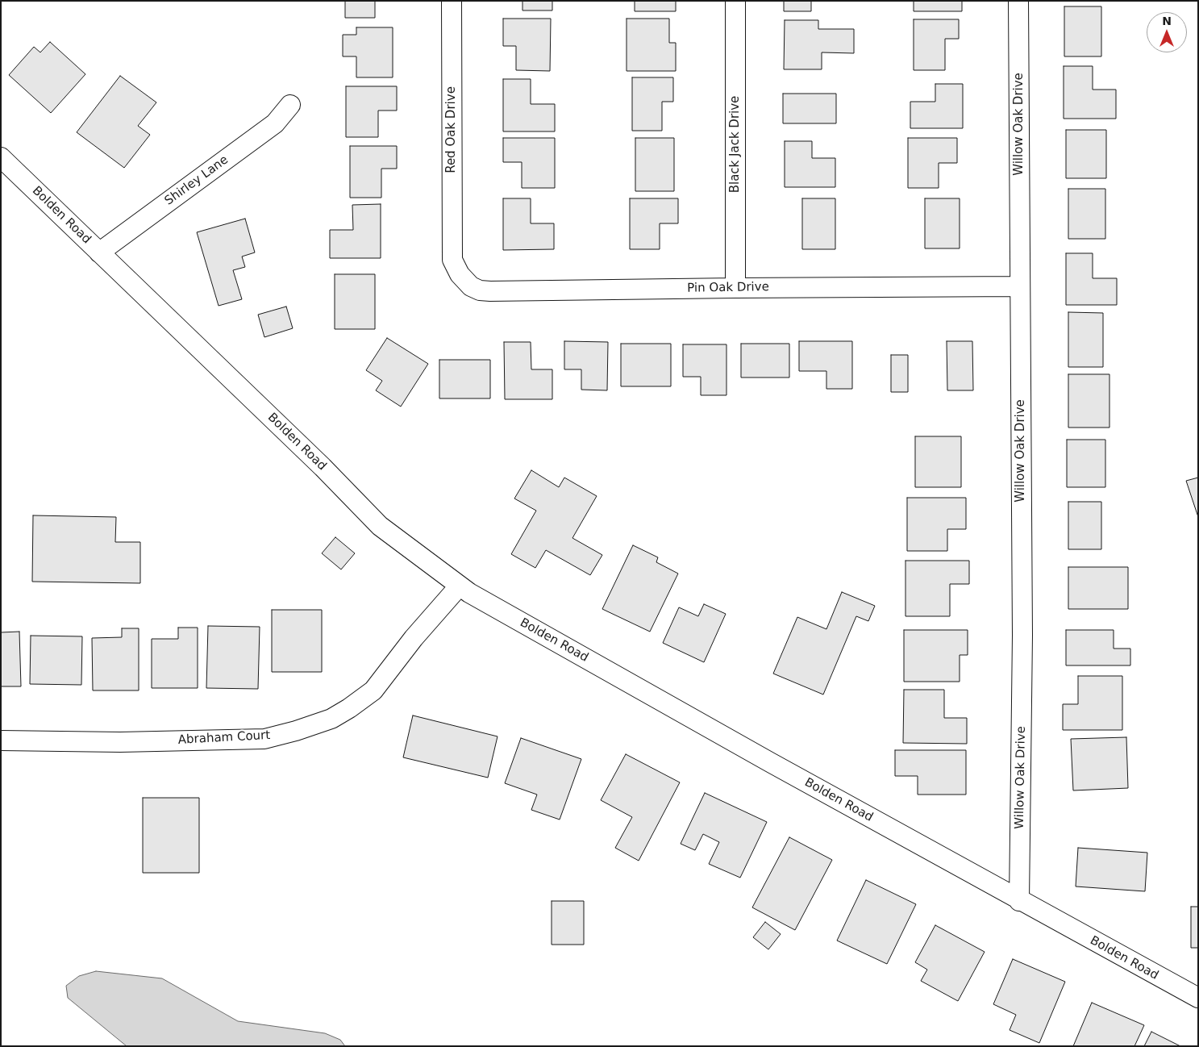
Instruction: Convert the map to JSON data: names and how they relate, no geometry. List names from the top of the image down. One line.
{"streets":{"street":["Willow Oak Drive","Red Oak Drive","Black Jack Drive","Shirley Lane","Bolden Road","Pin Oak Drive","Abraham Court"]},"crossings":[["Willow Oak Drive","Bolden Road"],["Willow Oak Drive","Pin Oak Drive"],["Red Oak Drive","Pin Oak Drive"],["Black Jack Drive","Pin Oak Drive"],["Shirley Lane","Bolden Road"],["Bolden Road","Abraham Court"]],"north":"top"}
